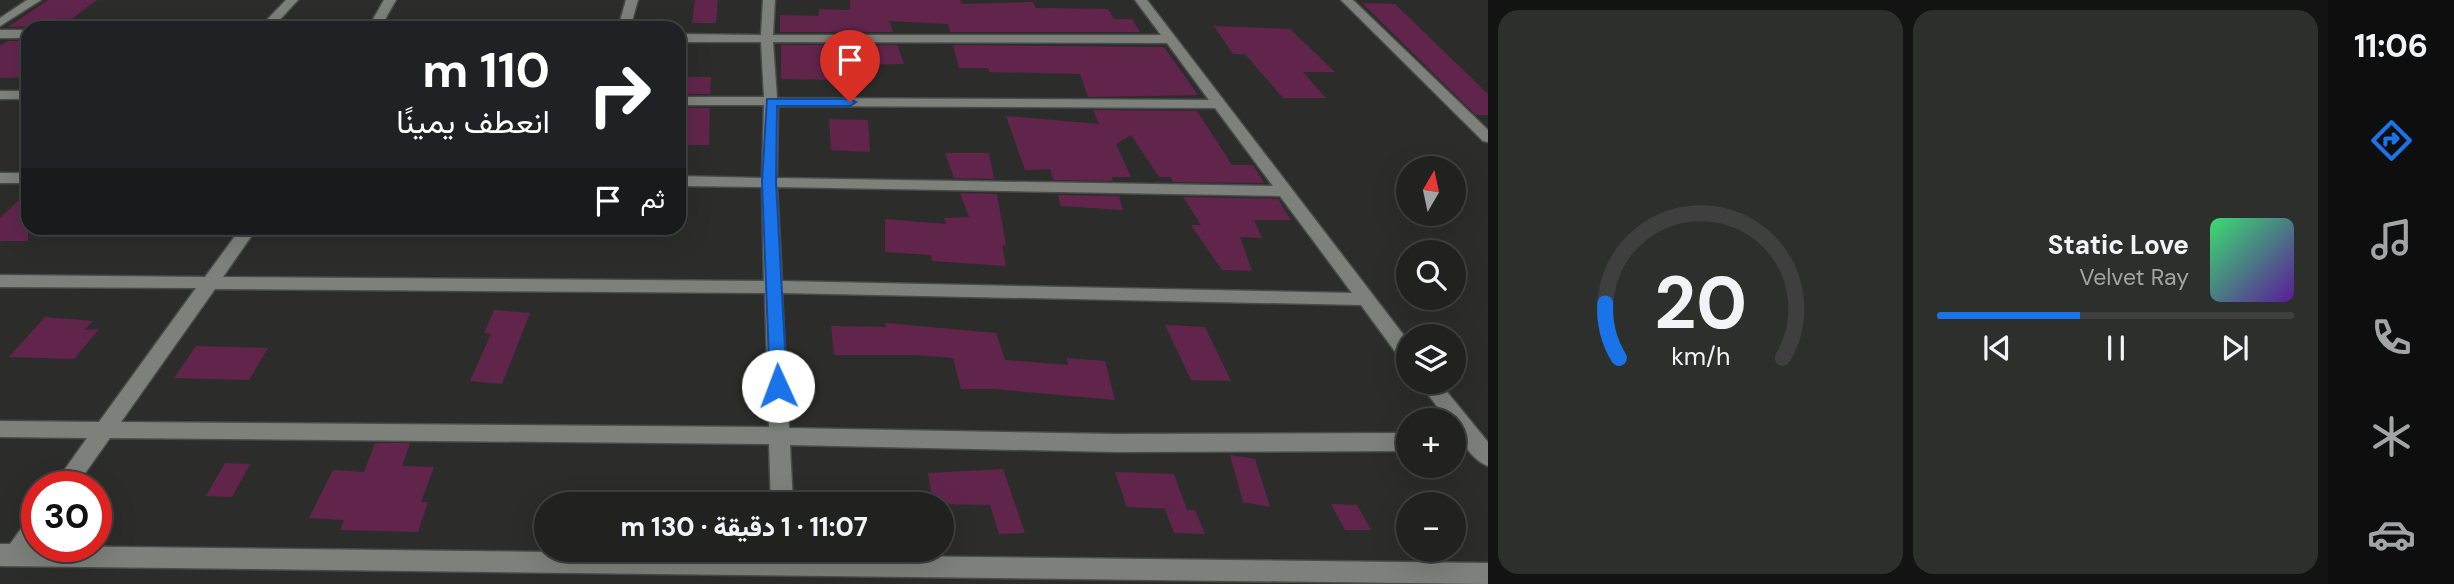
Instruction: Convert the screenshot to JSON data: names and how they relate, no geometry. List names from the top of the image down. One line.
{"north":"top","page":{"tabs":"11:06","turn":["110 m","انعطف يمينًا"],"map_buttons":["+","−"],"then":"ثم","song":["Static Love","Velvet Ray"],"limit":"30","trip":"11:07 · 1 دقيقة · 130 m","gauge":["20","km/h"]}}
